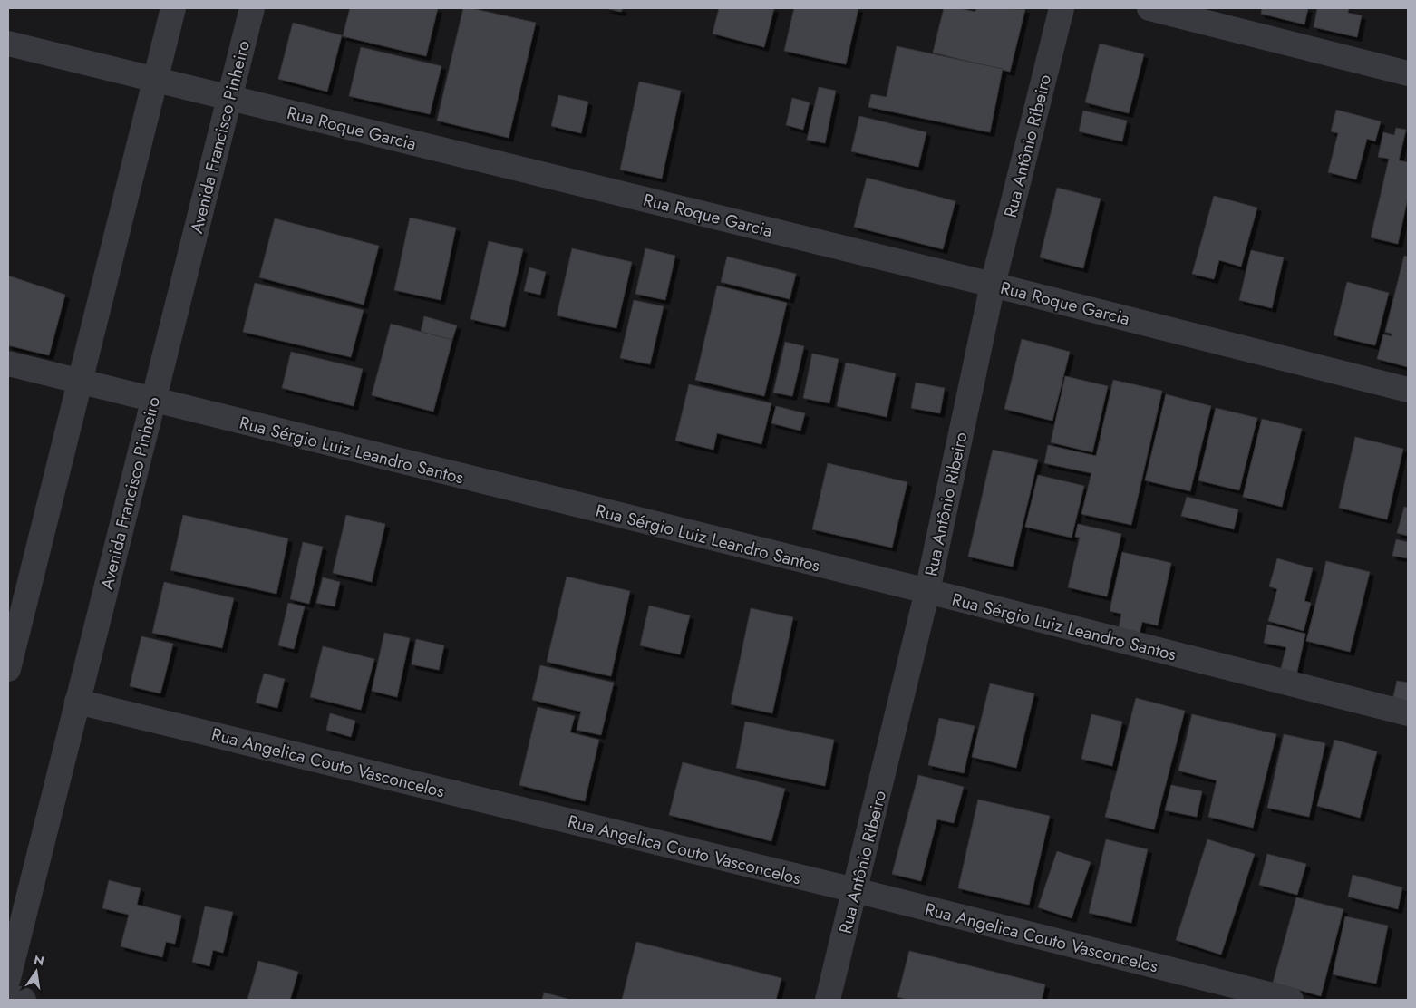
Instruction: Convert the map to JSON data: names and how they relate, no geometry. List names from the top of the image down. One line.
{"streets":{"street":["Rua Roque Garcia","Avenida Francisco Pinheiro","Rua Antônio Ribeiro","Rua Sérgio Luiz Leandro Santos","Rua Angelica Couto Vasconcelos"]},"crossings":[["Rua Roque Garcia","Avenida Francisco Pinheiro"],["Rua Roque Garcia","Rua Antônio Ribeiro"],["Avenida Francisco Pinheiro","Rua Sérgio Luiz Leandro Santos"],["Avenida Francisco Pinheiro","Rua Angelica Couto Vasconcelos"],["Rua Antônio Ribeiro","Rua Sérgio Luiz Leandro Santos"],["Rua Antônio Ribeiro","Rua Angelica Couto Vasconcelos"]],"north":"top"}
